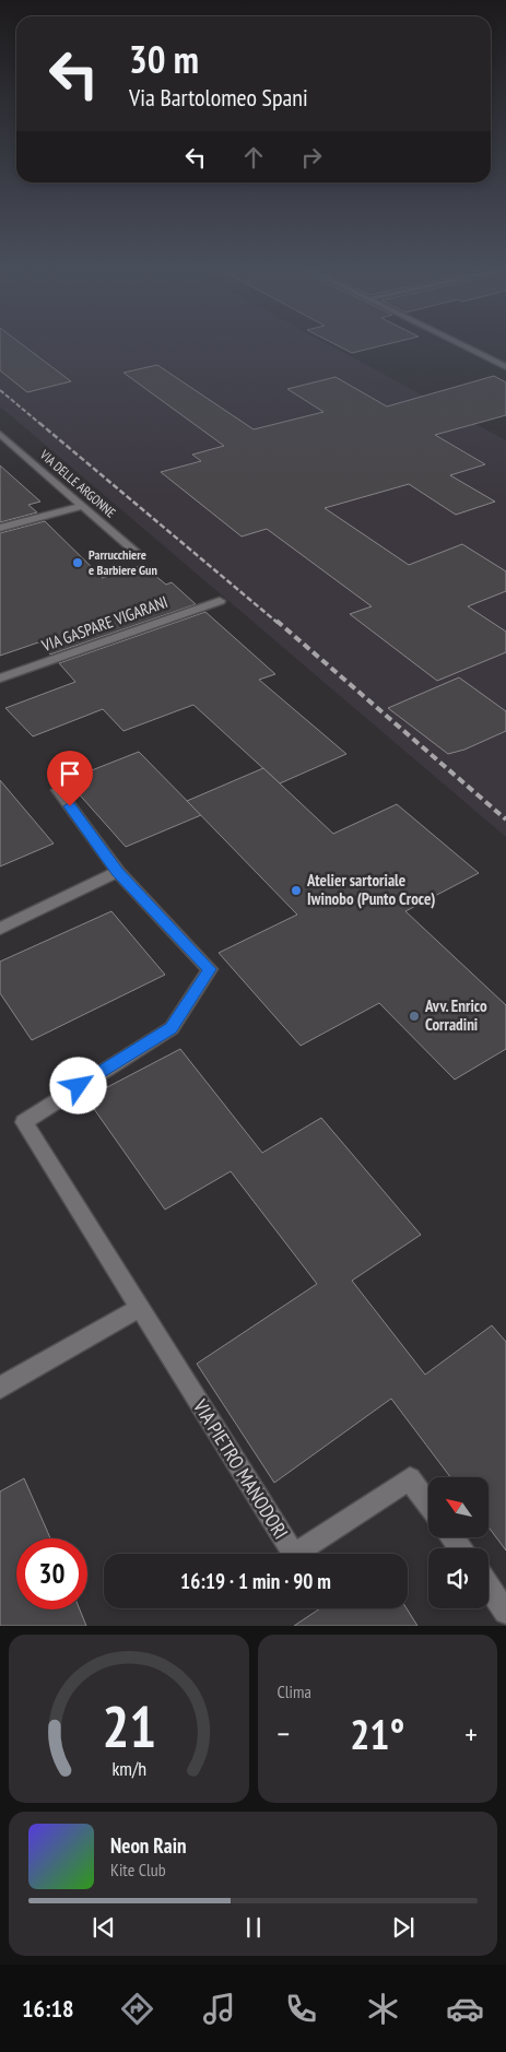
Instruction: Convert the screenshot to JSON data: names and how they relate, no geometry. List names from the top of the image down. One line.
{"streets":{"street":["VIA DELLE ARGONNE","VIA GASPARE VIGARANI","VIA PIETRO MANODORI"]},"places":["Parrucchiere e Barbiere Gun","Atelier sartoriale Iwinobo (Punto Croce)","Avv. Enrico Corradini"],"north":"top left","page":{"turn":["30 m","Via Bartolomeo Spani"],"limit":"30","trip":"16:19 · 1 min · 90 m","tile":"Clima","heat":["−","21°","+"],"song":["Neon Rain","Kite Club"],"tabs":"16:18","gauge":["21","km/h"]}}
